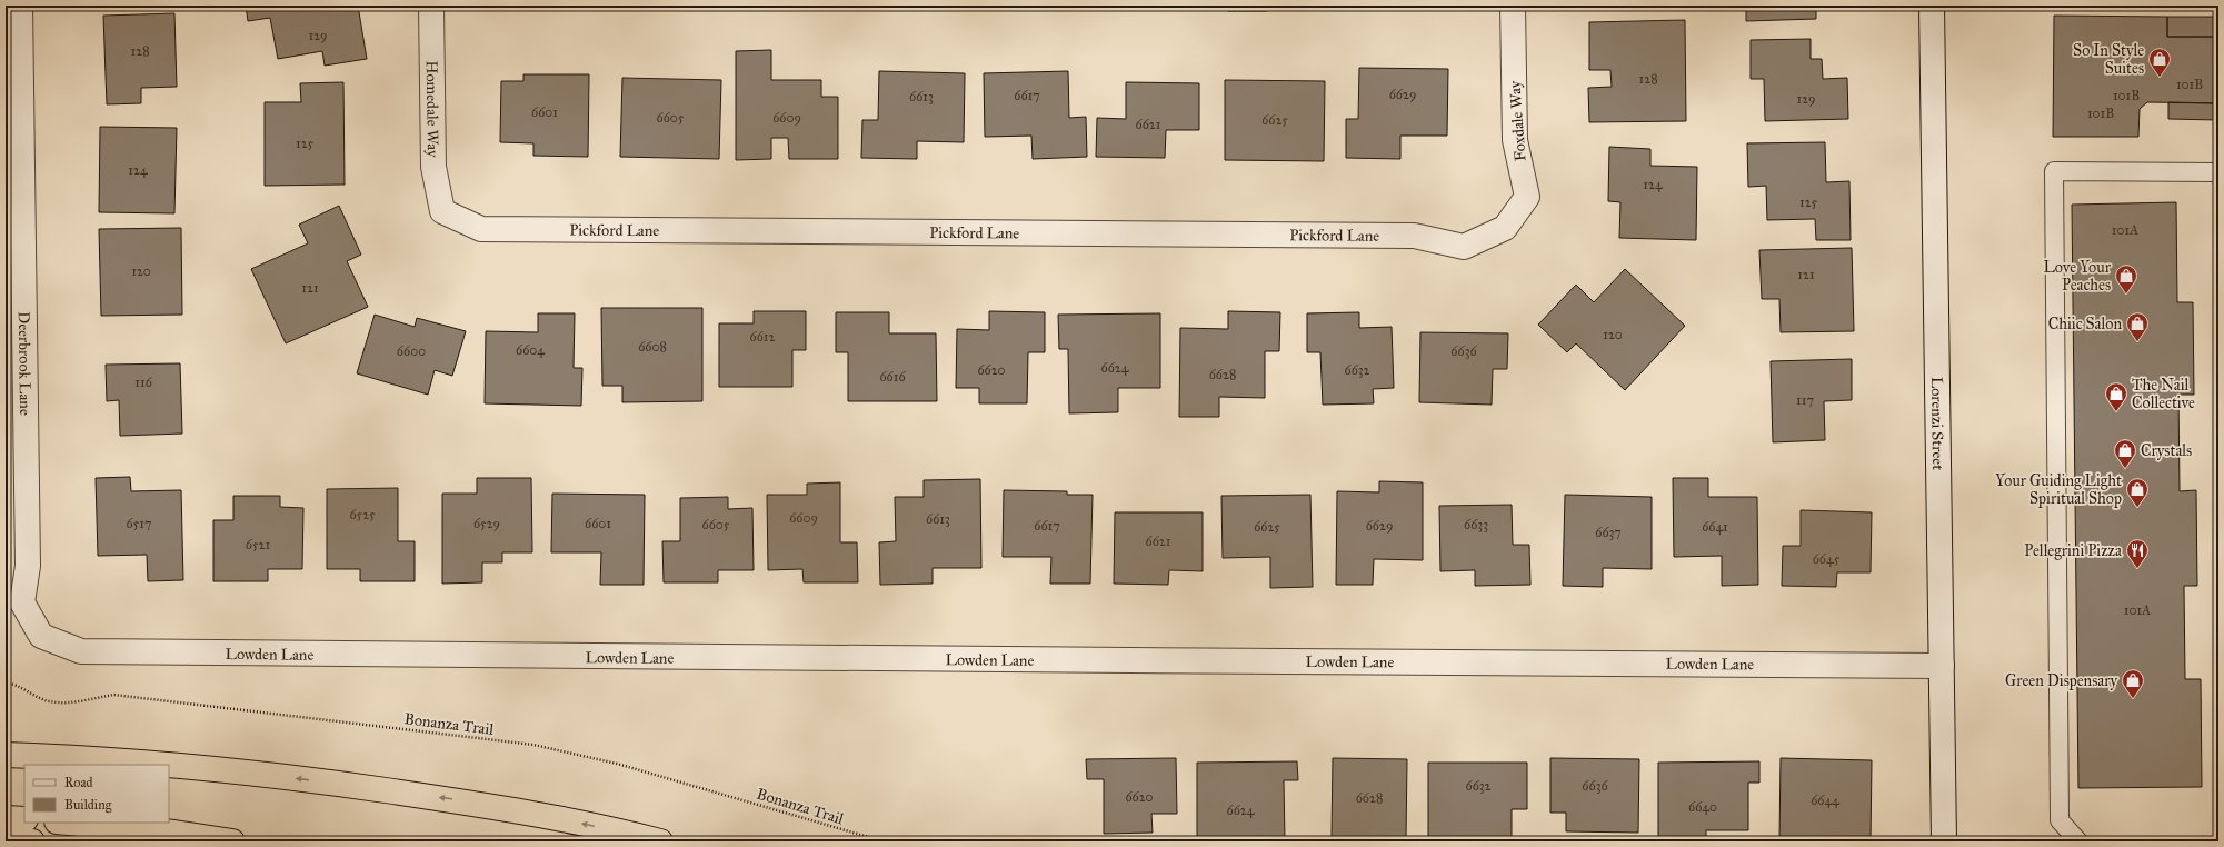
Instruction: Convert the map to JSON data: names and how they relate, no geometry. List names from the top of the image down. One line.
{"streets":{"street":["Homedale Way","Foxdale Way","Pickford Lane","Deerbrook Lane","Lorenzi Street","Lowden Lane"],"path":["Bonanza Trail"]},"crossings":[["Homedale Way","Pickford Lane"],["Foxdale Way","Pickford Lane"],["Deerbrook Lane","Lowden Lane"],["Lorenzi Street","Lowden Lane"]],"places":{"shop":["So In Style Suites","Love Your Peaches","Chiic Salon","The Nail Collective","Crystals","Your Guiding Light Spiritual Shop","Green Dispensary"],"restaurant":["Pellegrini Pizza"]},"house_numbers":["129","128","128","101B","6629","6617","101B","6613","129","6601","101B","6605","6609","6625","6621","125","124","124","125","101A","120","121","121","120","6612","6608","6604","6600","6636","6624","6620","6632","6628","6616","116","117","6525","6609","6613","6517","6529","6601","6605","6633","6617","6629","6625","6641","6637","6621","6521","6645","101A","6632","6636","6620","6628","6644","6640","6624"],"legend":["Road","Building"]}
